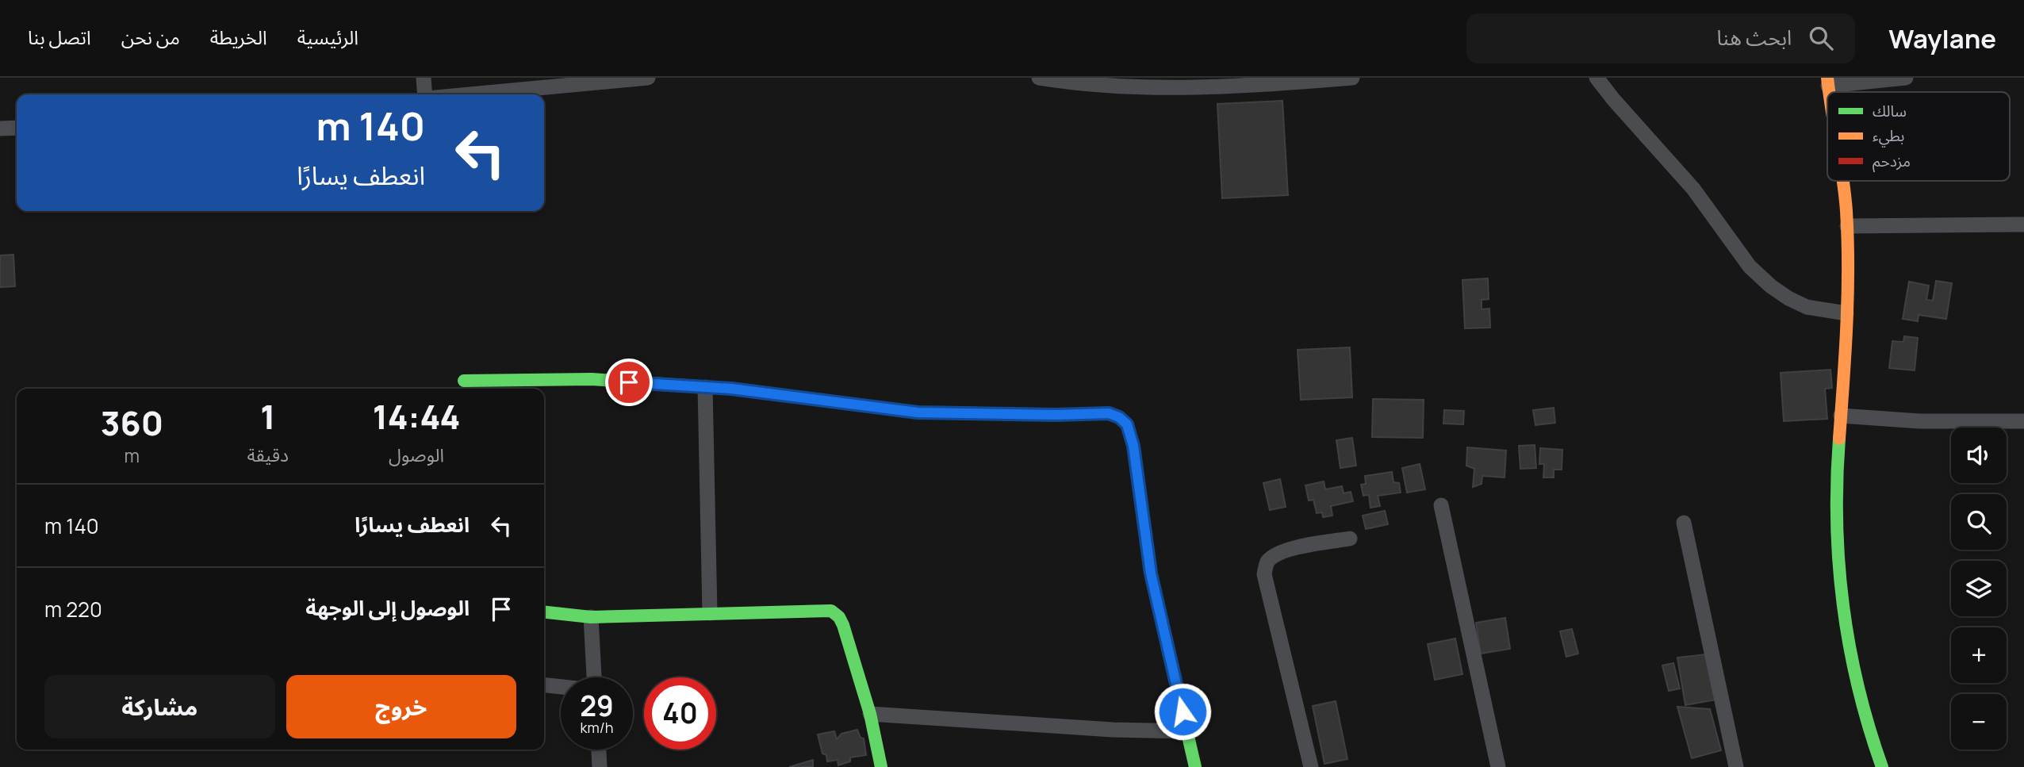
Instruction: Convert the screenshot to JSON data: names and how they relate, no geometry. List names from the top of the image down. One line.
{"legend":["سالك","بطيء","مزدحم"],"page":{"header":"Waylane","search":"ابحث هنا","nav":["الرئيسية","الخريطة","من نحن","اتصل بنا"],"turn":["140 m","انعطف يسارًا"],"eta":["14:44","الوصول","1","دقيقة","360","m"],"map_buttons":["+","−"],"list":[{"name":"انعطف يسارًا","value":"140 m"},{"name":"الوصول إلى الوجهة","value":"220 m"}],"buttons":["خروج","مشاركة"],"speed":"29 km/h","limit":"40"}}
